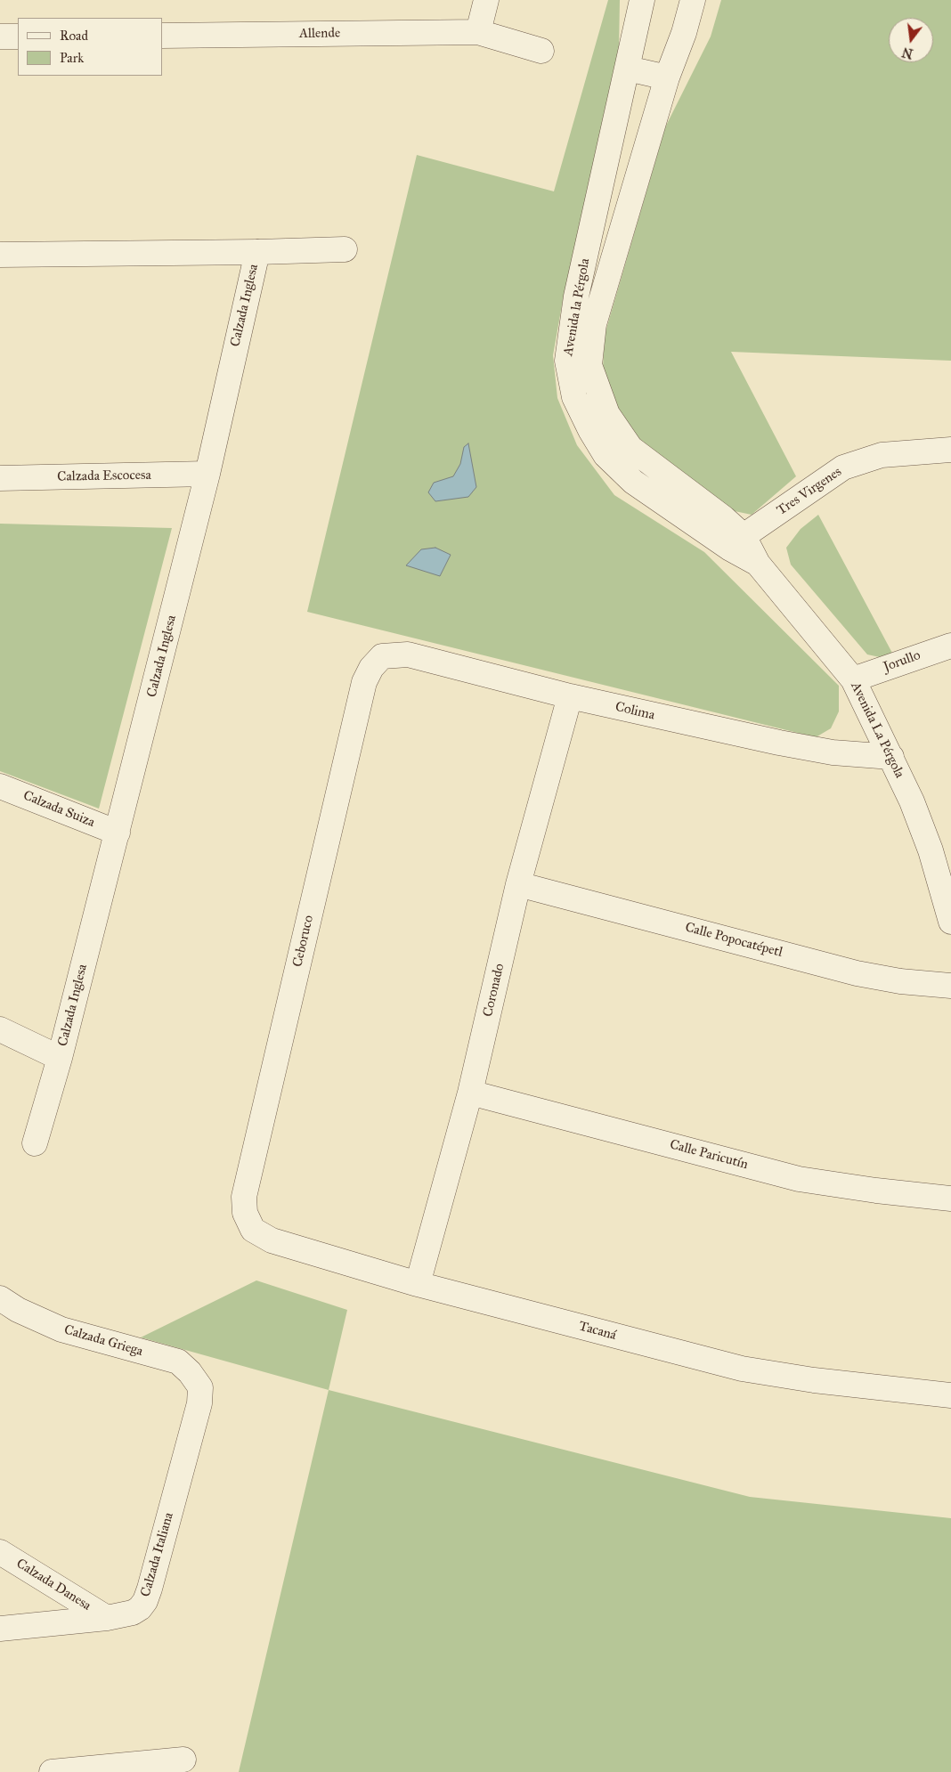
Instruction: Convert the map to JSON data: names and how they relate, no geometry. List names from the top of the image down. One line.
{"streets":{"street":["Allende","Calzada Inglesa","Avenida la Pérgola","Calzada Escocesa","Tres Virgenes","Jorullo","Colima","Avenida La Pérgola","Calzada Suiza","Calle Popocatépetl","Ceboruco","Coronado","Calle Paricutín","Tacaná","Calzada Griega","Calzada Italiana","Calzada Danesa"]},"crossings":[["Calzada Inglesa","Calzada Escocesa"],["Calzada Inglesa","Calzada Suiza"],["Avenida la Pérgola","Tres Virgenes"],["Avenida la Pérgola","Avenida La Pérgola"],["Tres Virgenes","Avenida La Pérgola"],["Jorullo","Avenida La Pérgola"],["Colima","Avenida La Pérgola"],["Colima","Ceboruco"],["Colima","Coronado"],["Calle Popocatépetl","Coronado"],["Ceboruco","Tacaná"],["Coronado","Calle Paricutín"],["Coronado","Tacaná"],["Calzada Griega","Calzada Italiana"],["Calzada Italiana","Calzada Danesa"]],"legend":["Road","Park"],"north":"bottom"}
